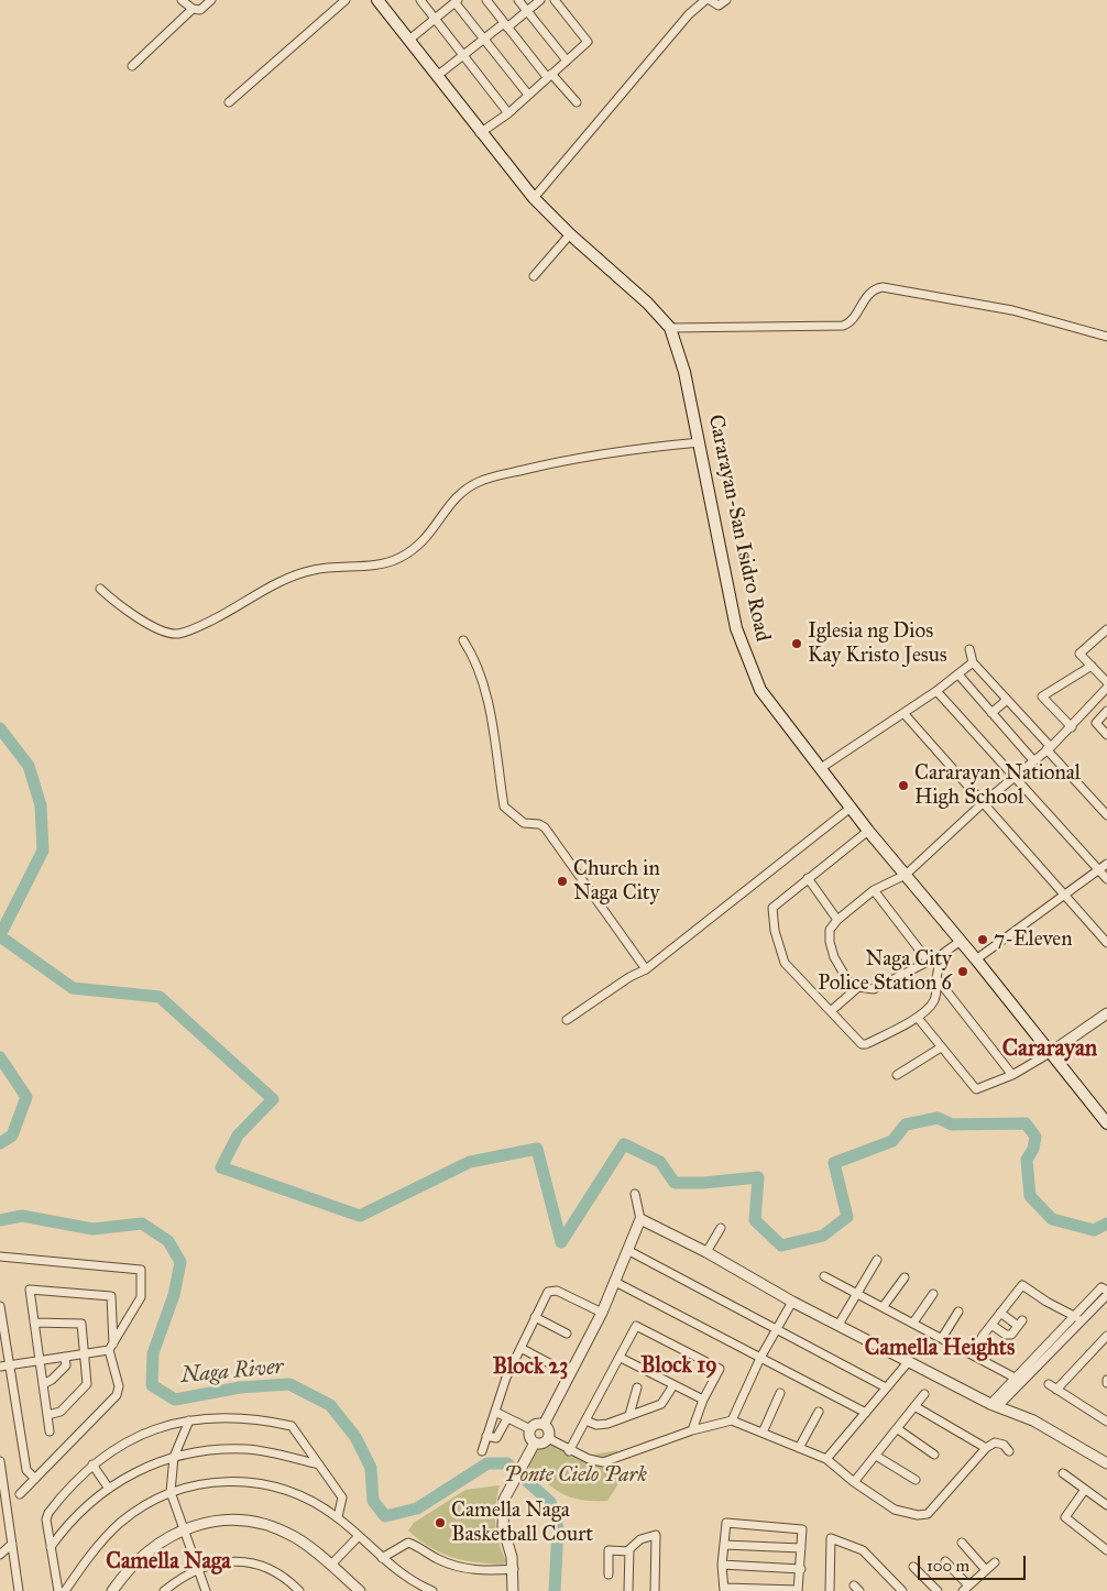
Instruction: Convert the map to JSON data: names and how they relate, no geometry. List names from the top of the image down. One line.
{"streets":{"main road":["Cararayan-San Isidro Road"]},"districts":["Cararayan","Camella Heights","Block 19","Block 23","Camella Naga"],"water":["Naga River"],"parks":["Ponte Cielo Park"],"places":["Iglesia ng Dios Kay Kristo Jesus","Cararayan National High School","Church in Naga City","7-Eleven","Naga City Police Station 6","Camella Naga Basketball Court"],"scale_bar":"100 m"}
